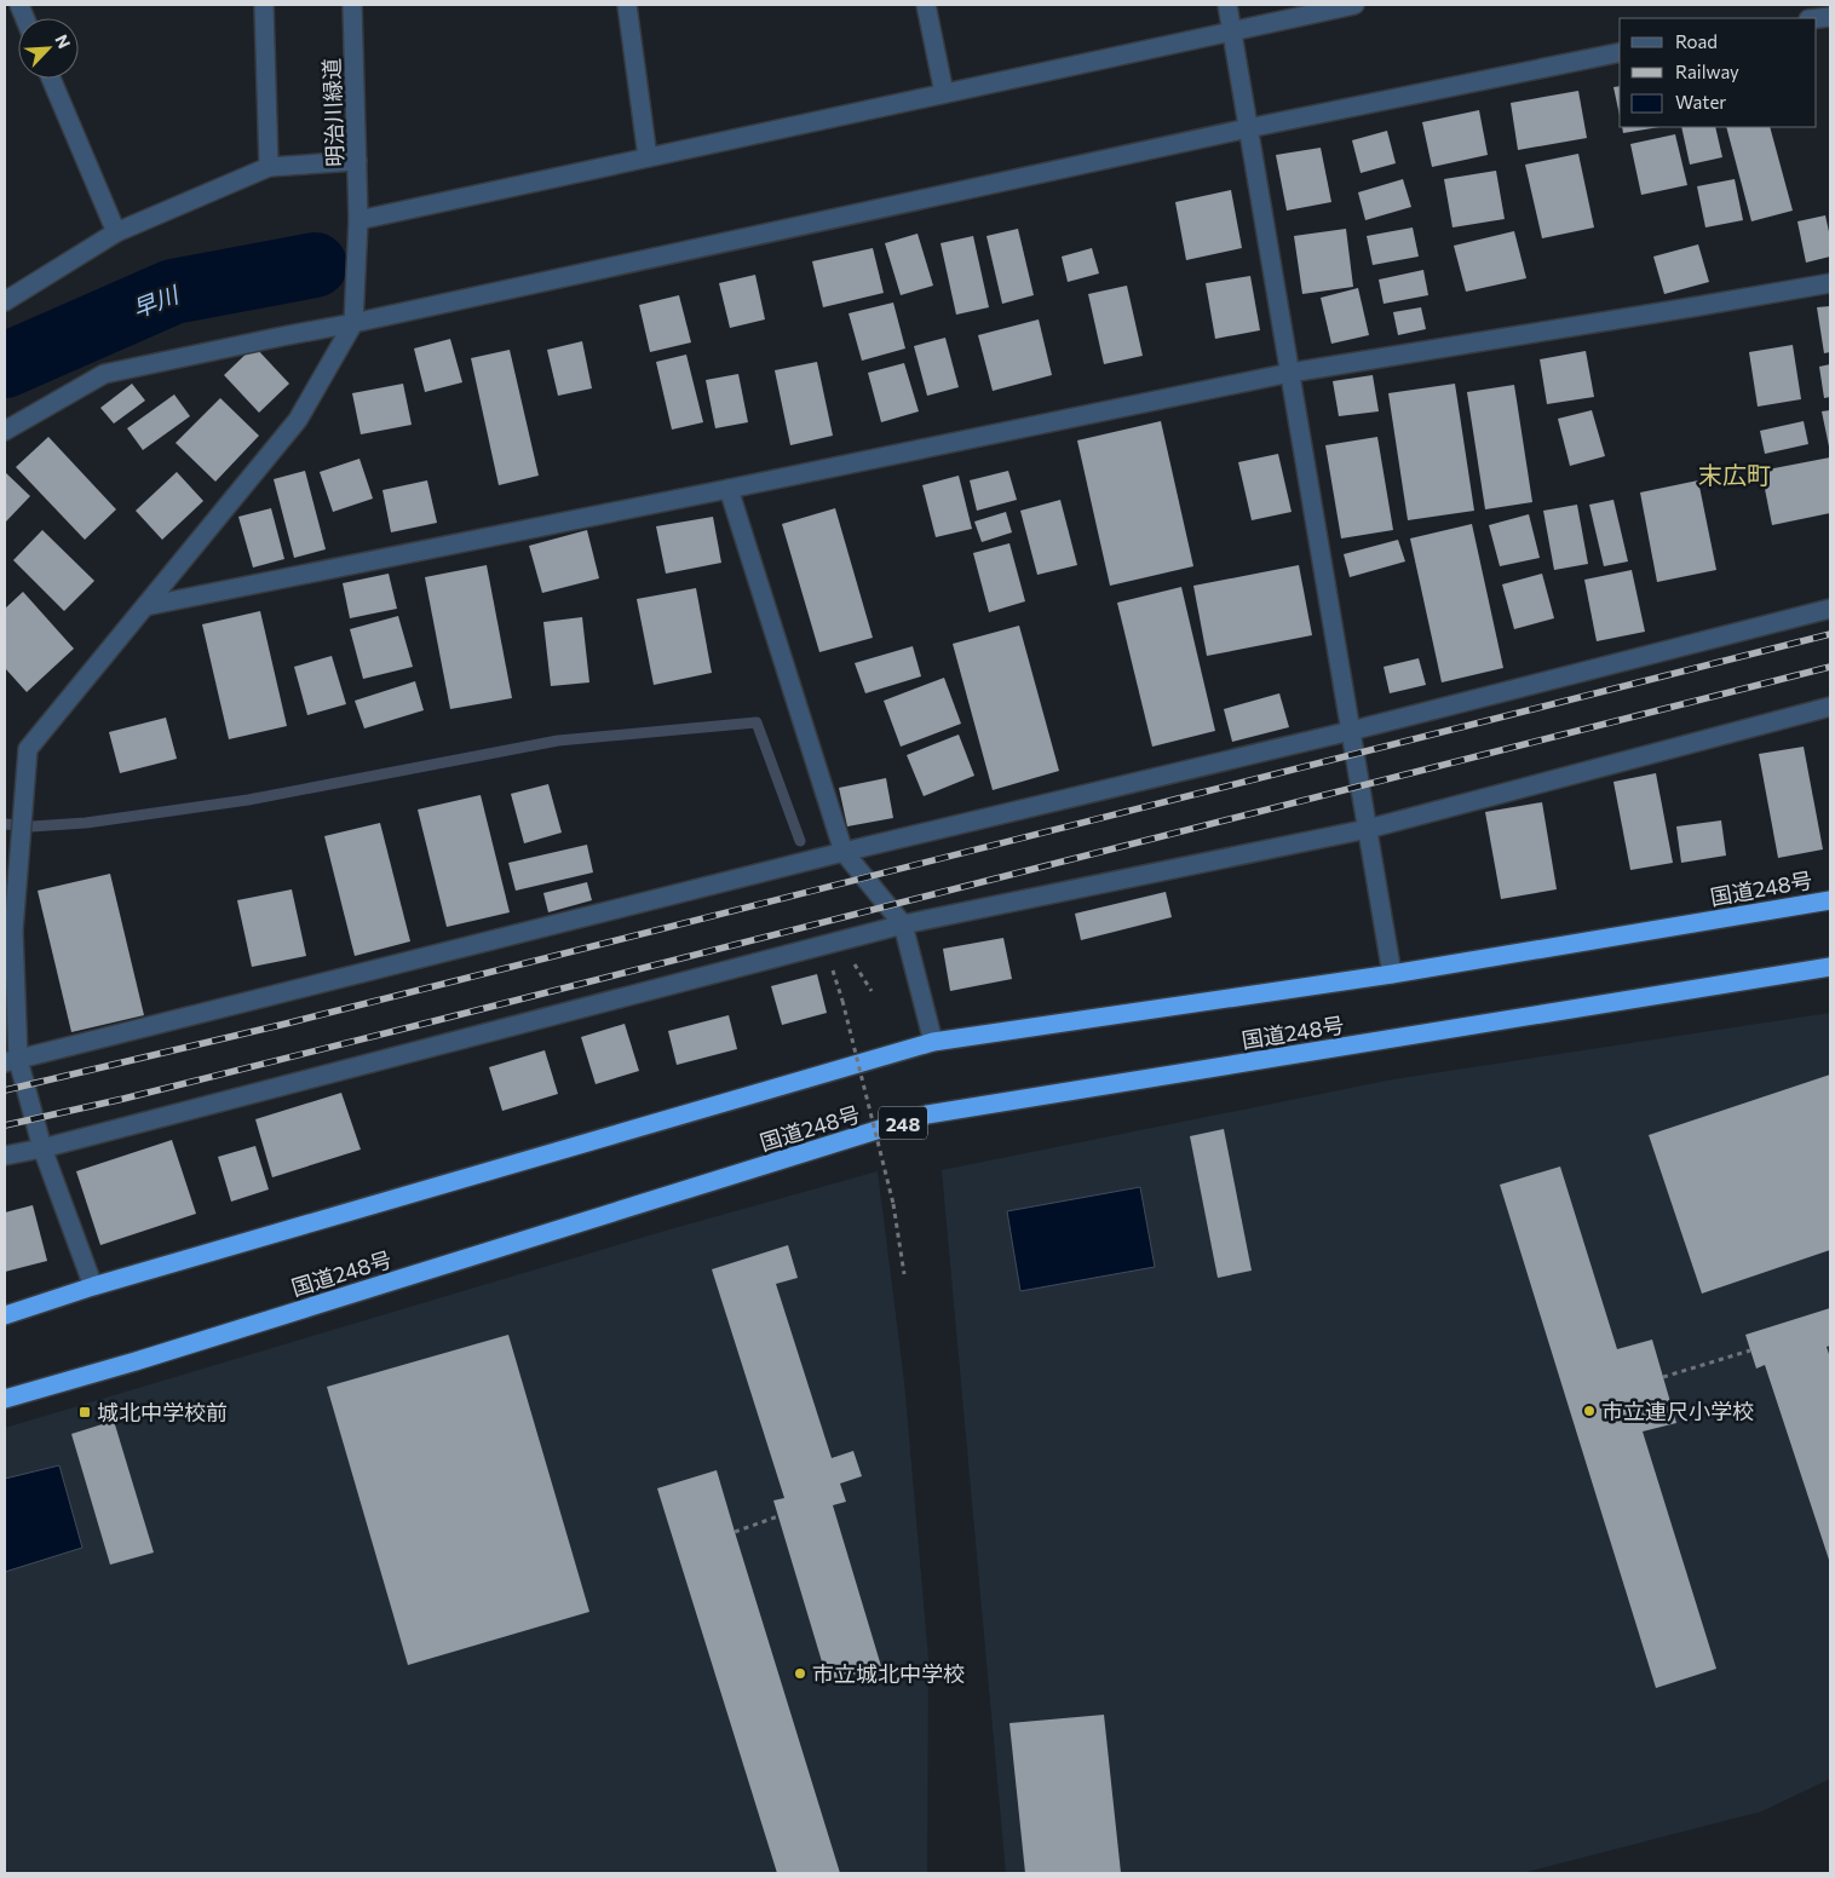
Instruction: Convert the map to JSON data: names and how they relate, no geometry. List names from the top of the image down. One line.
{"streets":{"highway":["国道248号","248"],"street":["明治川緑道"]},"districts":["末広町"],"water":["早川"],"places":{"other":["市立連尺小学校","市立城北中学校"],"transit":["城北中学校前"]},"legend":["Road","Railway","Water"],"north":"top right"}
